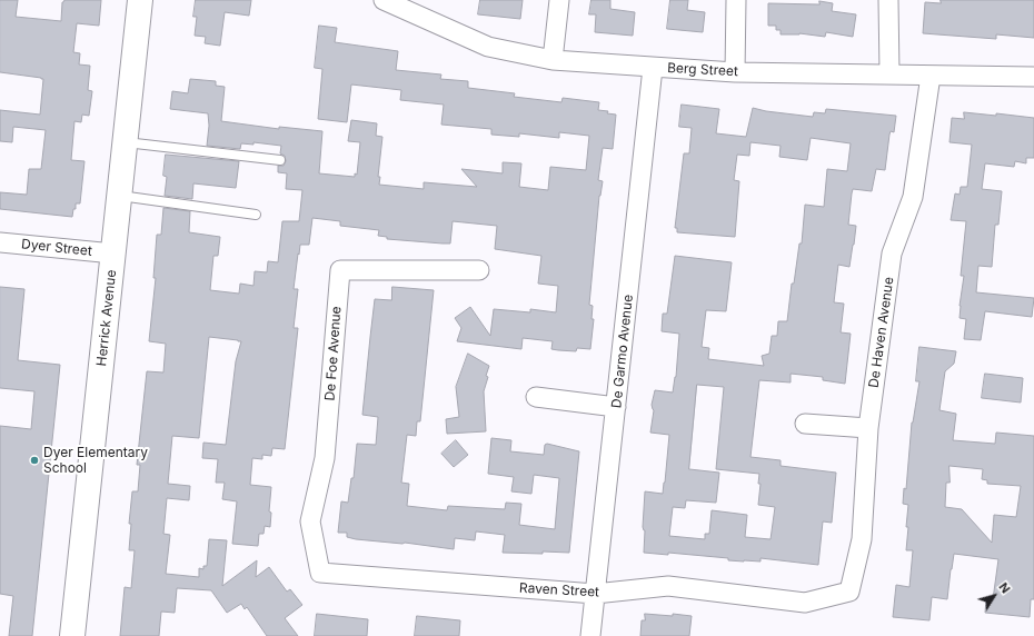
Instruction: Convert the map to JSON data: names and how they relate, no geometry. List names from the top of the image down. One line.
{"streets":{"street":["Berg Street","Dyer Street","Herrick Avenue","De Haven Avenue","De Garmo Avenue","De Foe Avenue","Raven Street"]},"crossings":[["Berg Street","De Haven Avenue"],["Berg Street","De Garmo Avenue"],["Dyer Street","Herrick Avenue"],["De Haven Avenue","Raven Street"],["De Garmo Avenue","Raven Street"],["De Foe Avenue","Raven Street"]],"places":["Dyer Elementary School"],"north":"top right"}
